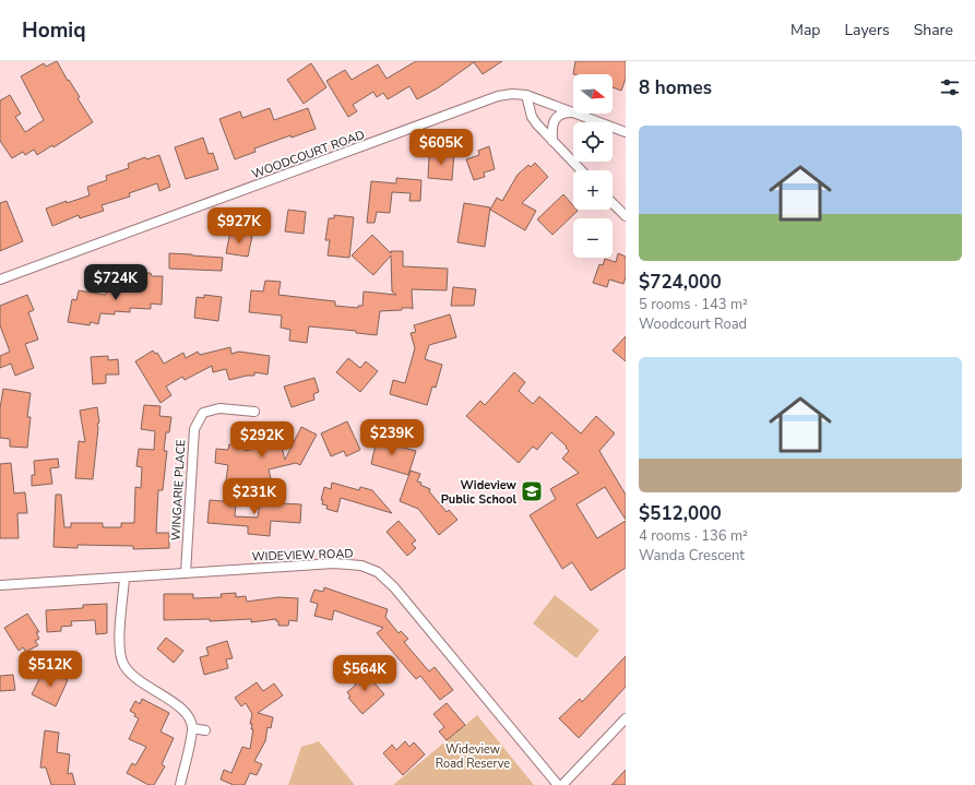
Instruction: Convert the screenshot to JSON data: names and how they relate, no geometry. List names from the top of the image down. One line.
{"streets":{"street":["WOODCOURT ROAD","WINGARIE PLACE","WIDEVIEW ROAD"]},"crossings":[["WINGARIE PLACE","WIDEVIEW ROAD"]],"parks":["Wideview Road Reserve"],"places":{"school or university":["Wideview Public School"]},"north":"right","page":{"header":"Homiq","nav":["Map","Layers","Share"],"heading":"8 homes","map_buttons":["+","−"],"list":[{"name":"$724,000","note":"5 rooms · 143 m² · Woodcourt Road"},{"name":"$512,000","note":"4 rooms · 136 m² · Wanda Crescent"}],"price":["$605K","$927K","$724K","$239K","$292K","$231K","$512K","$564K"]}}
